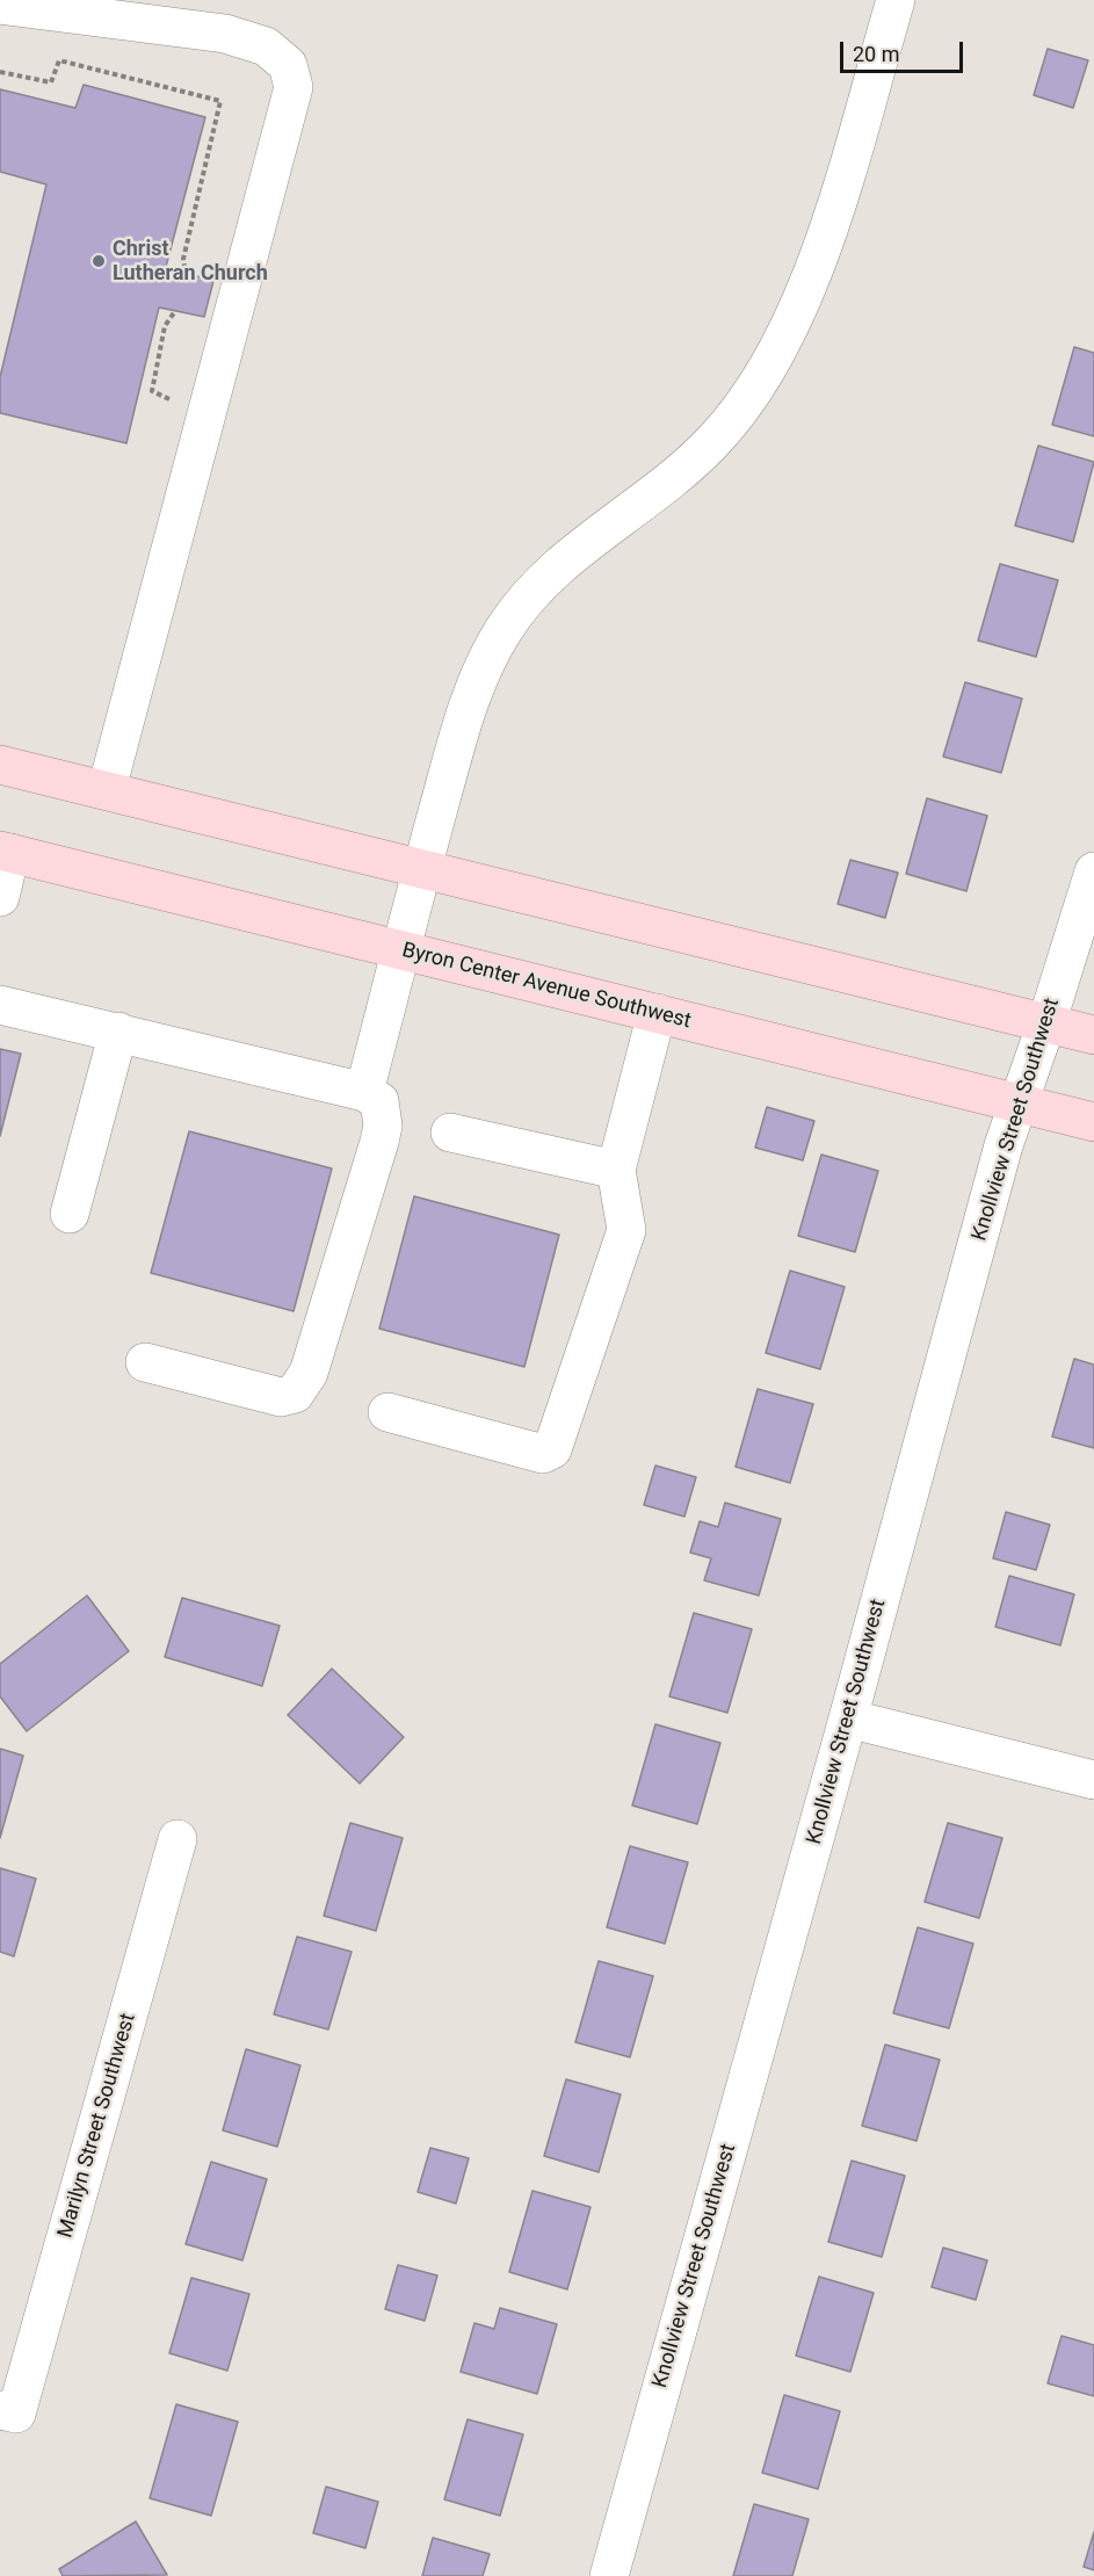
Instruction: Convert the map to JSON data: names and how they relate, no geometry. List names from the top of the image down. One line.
{"streets":{"main road":["Byron Center Avenue Southwest"],"street":["Knollview Street Southwest","Marilyn Street Southwest"]},"crossings":[["Byron Center Avenue Southwest","Knollview Street Southwest"]],"places":["Christ Lutheran Church"],"scale_bar":"20 m"}
